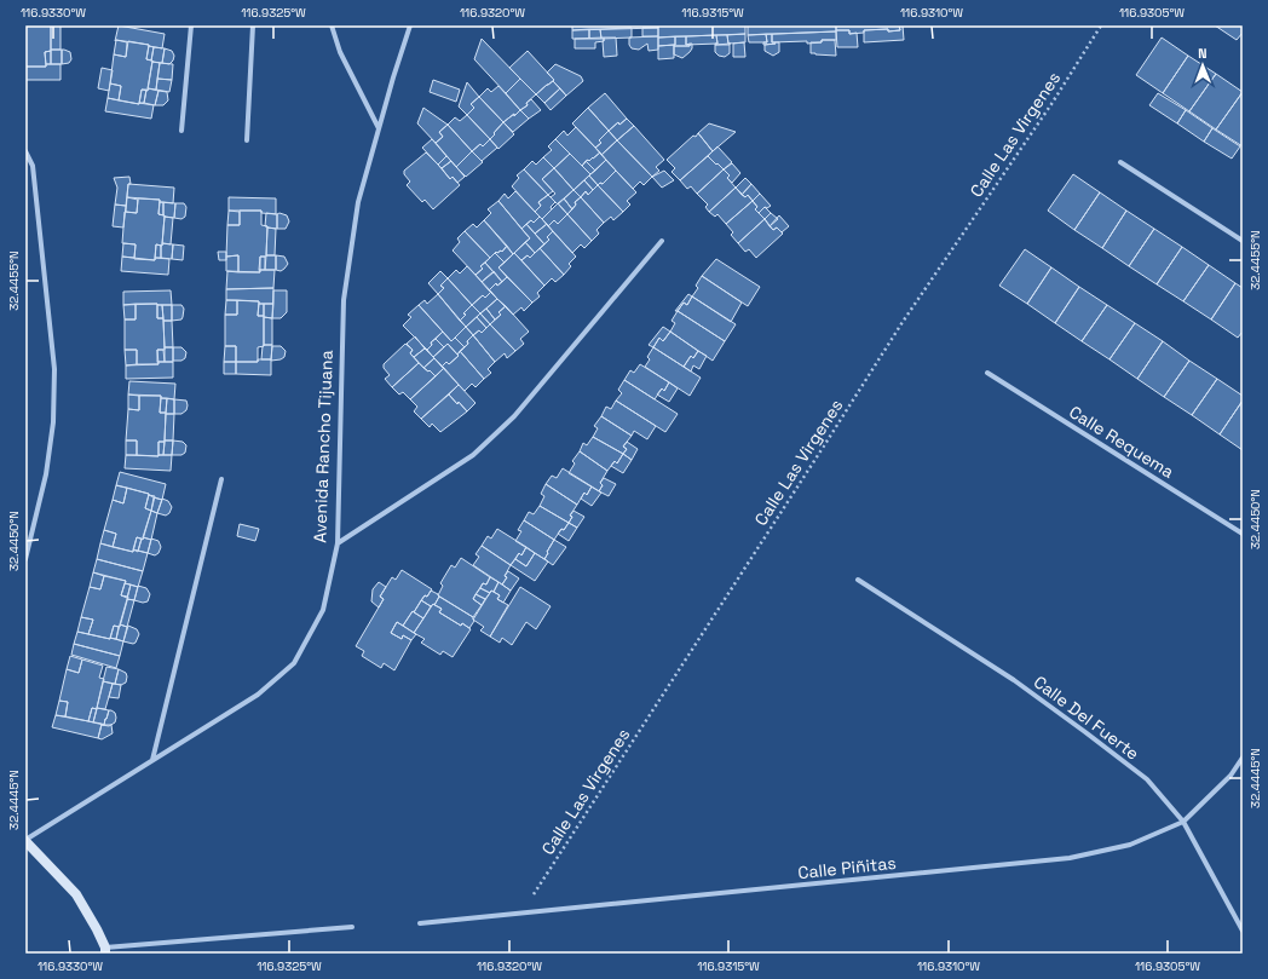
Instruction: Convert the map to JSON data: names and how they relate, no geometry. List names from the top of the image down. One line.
{"streets":{"main road":["Avenida Rancho Tijuana"],"street":["Calle Requema","Calle Del Fuerte","Calle Piñitas"],"path":["Calle Las Virgenes"]},"crossings":[["Calle Las Virgenes","Calle Piñitas"],["Calle Del Fuerte","Calle Piñitas"]],"north":"top","coordinates":["116.9330°W","116.9325°W","116.9320°W","116.9315°W","116.9310°W","116.9305°W","32.4455°N","32.4450°N","32.4445°N"]}
